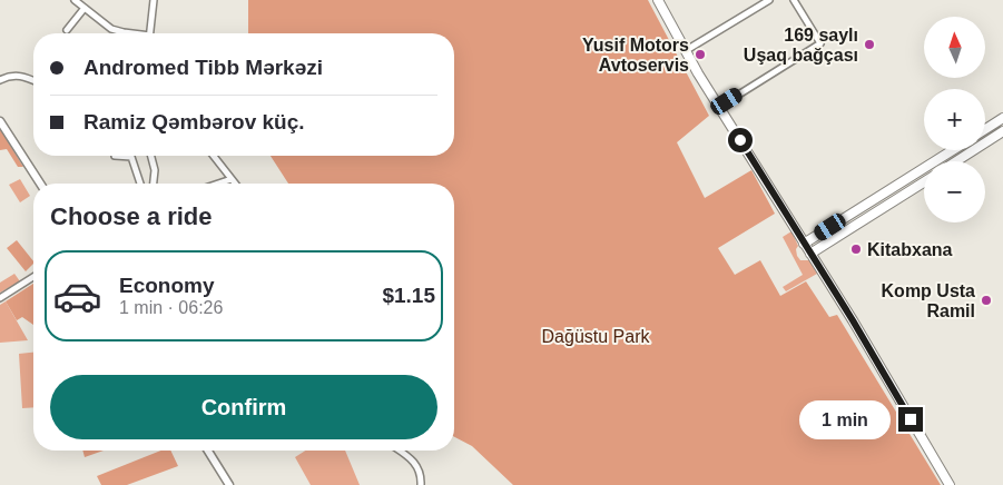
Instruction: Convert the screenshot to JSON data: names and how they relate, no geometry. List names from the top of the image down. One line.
{"parks":["Dağüstu Park"],"places":["169 saylı Uşaq bağçası","Yusif Motors Avtoservis","Kitabxana","Komp Usta Ramil"],"north":"top","page":{"map_buttons":["+","−"],"banner":["Andromed Tibb Mərkəzi","Ramiz Qəmbərov küç."],"heading":"Choose a ride","list":[{"name":"Economy","note":"1 min · 06:26","value":"$1.15"}],"buttons":"Confirm","bubble":"1 min"}}
